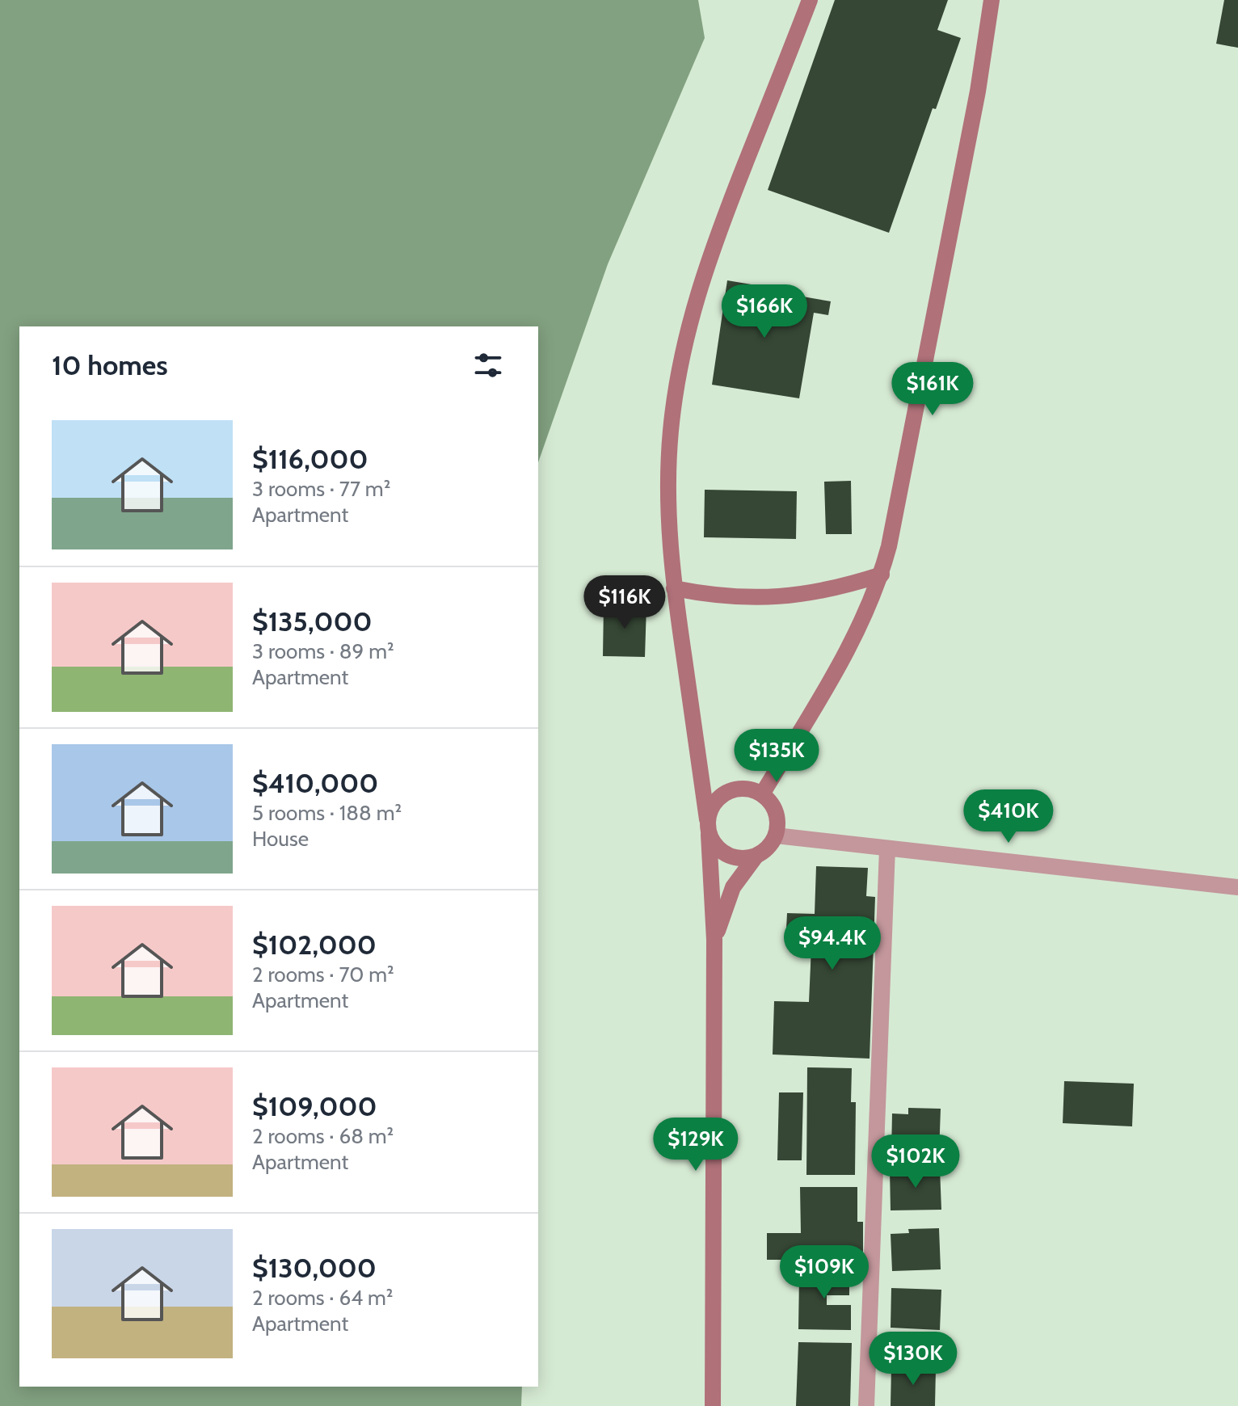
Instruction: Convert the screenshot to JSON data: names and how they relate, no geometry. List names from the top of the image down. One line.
{"page":{"price":["$166K","$161K","$116K","$135K","$410K","$94.4K","$129K","$102K","$109K","$130K"],"heading":"10 homes","list":[{"name":"$116,000","note":"3 rooms · 77 m² · Apartment"},{"name":"$135,000","note":"3 rooms · 89 m² · Apartment"},{"name":"$410,000","note":"5 rooms · 188 m² · House"},{"name":"$102,000","note":"2 rooms · 70 m² · Apartment"},{"name":"$109,000","note":"2 rooms · 68 m² · Apartment"},{"name":"$130,000","note":"2 rooms · 64 m² · Apartment"}]}}
